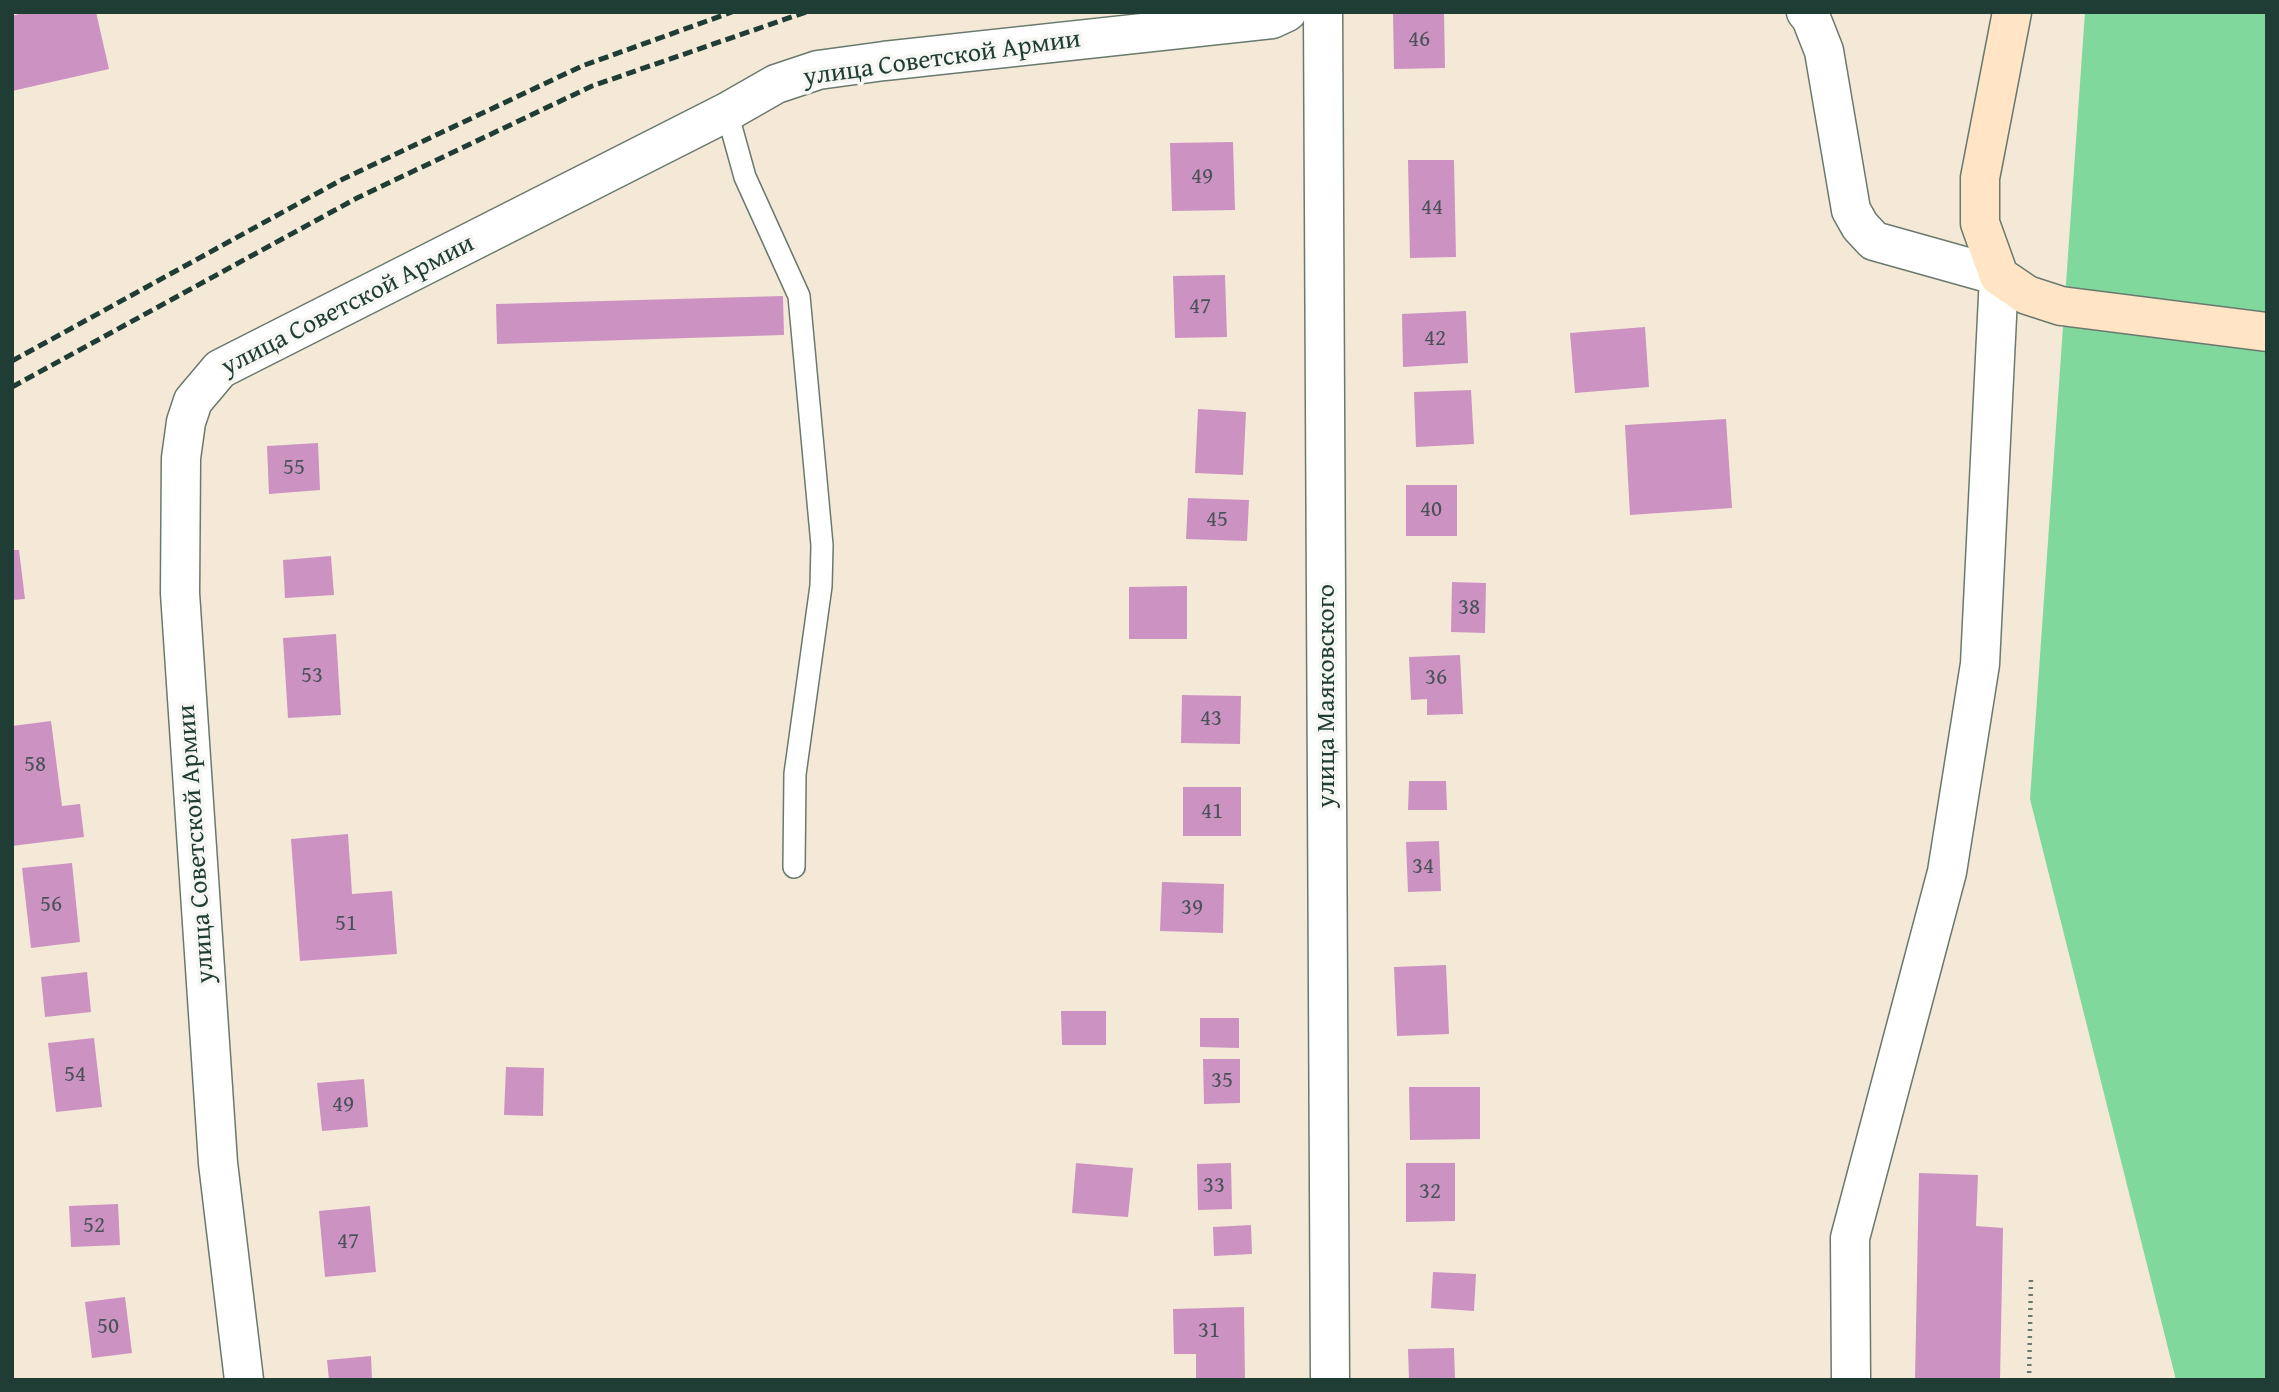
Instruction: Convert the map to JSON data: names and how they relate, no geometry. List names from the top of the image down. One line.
{"streets":{"street":["улица Советской Армии","улица Маяковского"]},"house_numbers":["46","49","44","47","42","55","40","45","38","53","36","43","58","41","34","56","39","51","54","35","49","33","32","52","47","50","31"]}
